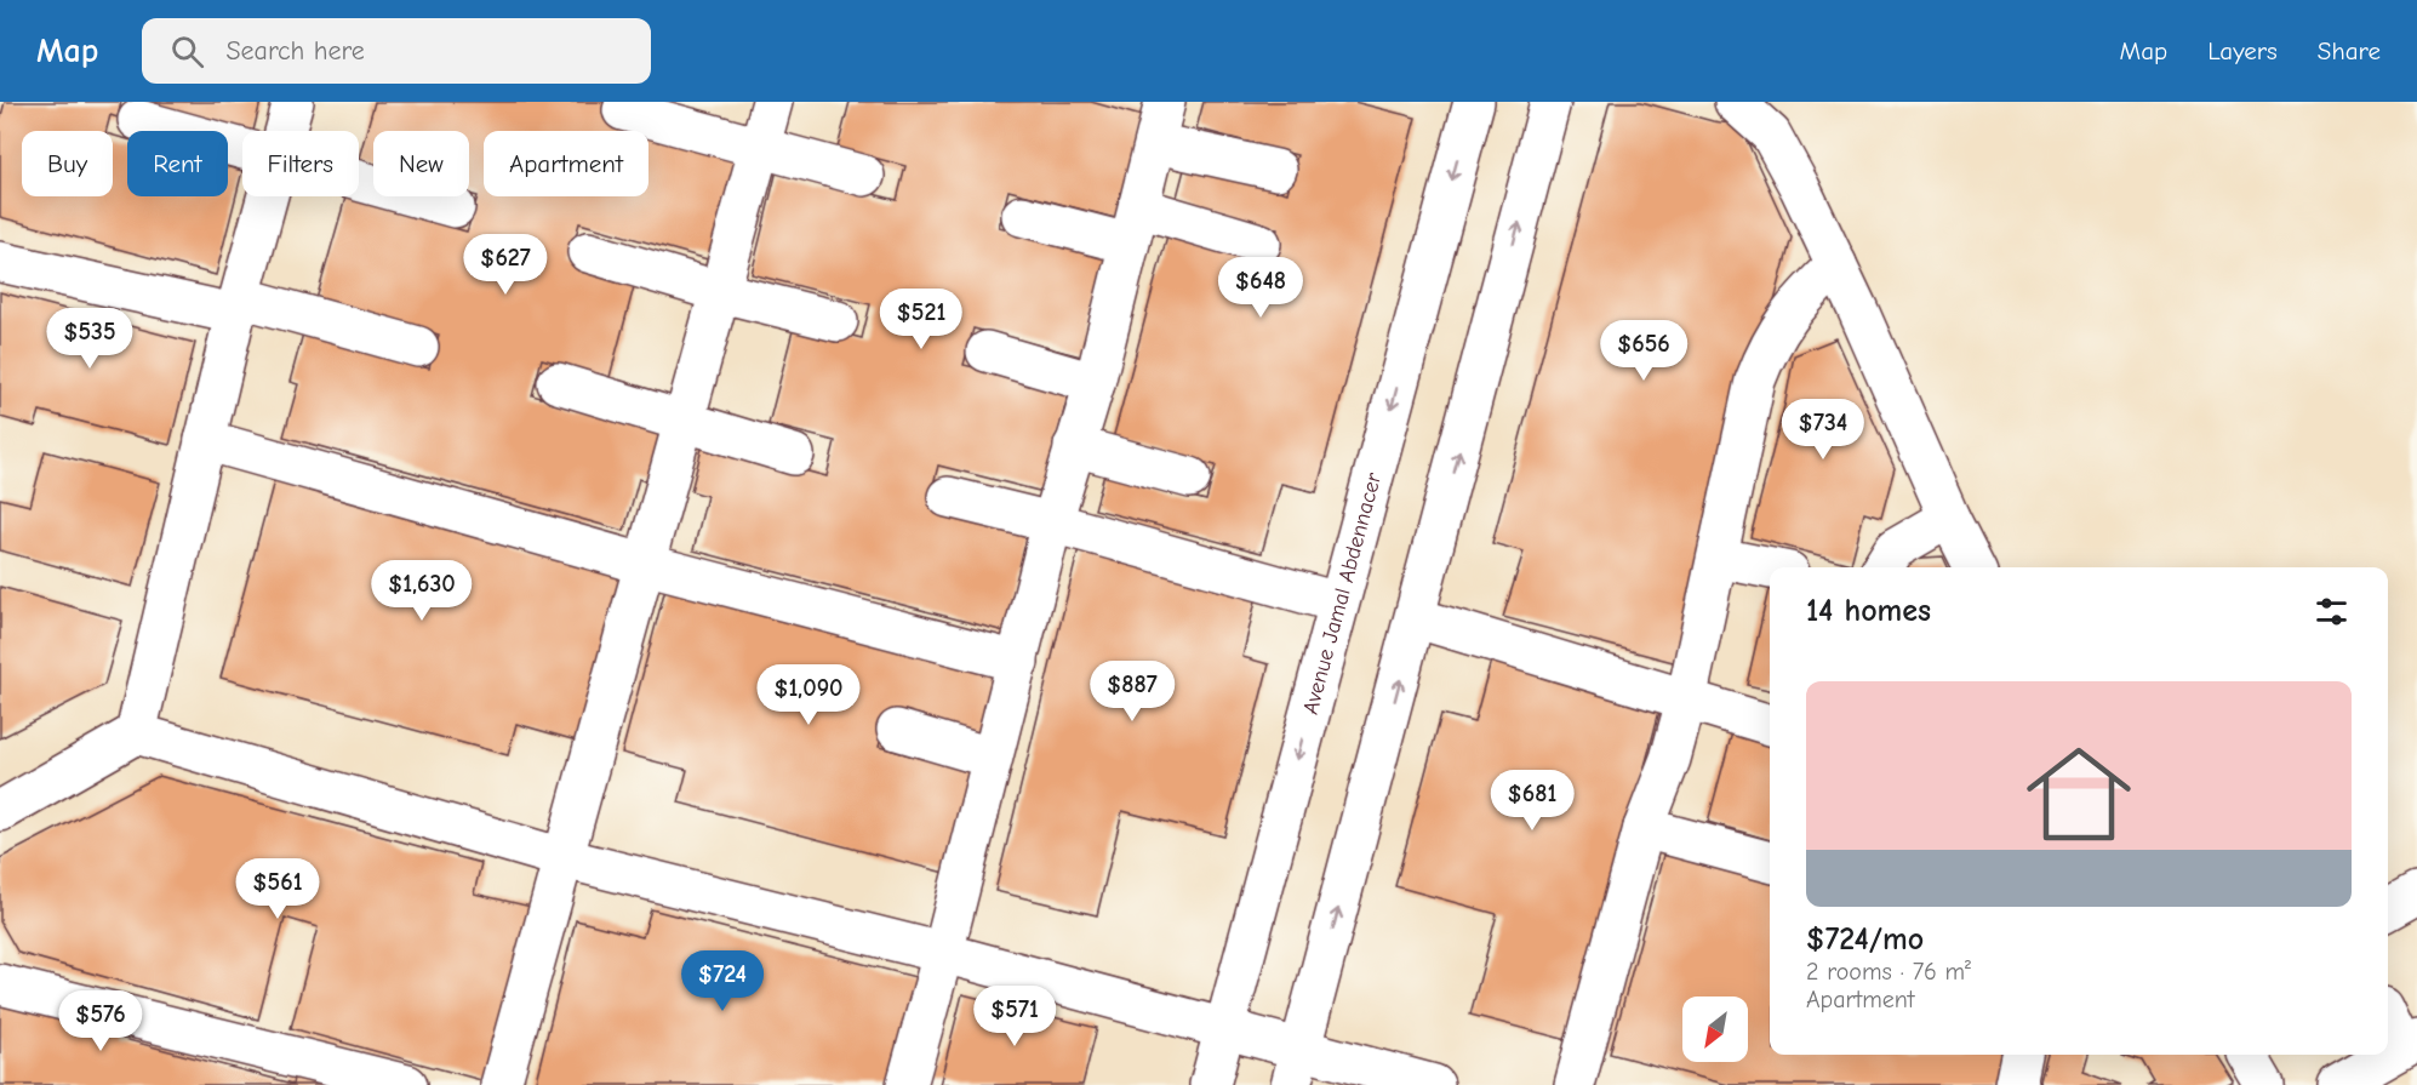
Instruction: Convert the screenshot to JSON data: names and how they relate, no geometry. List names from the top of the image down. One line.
{"streets":{"street":["Avenue Jamal Abdennacer"]},"north":"bottom left","page":{"header":"Map","search":"Search here","nav":["Map","Layers","Share"],"chip":["Buy","Rent","Filters","New","Apartment"],"price":["$627","$648","$521","$535","$656","$734","$1,630","$887","$1,090","$681","$561","$724","$571","$576"],"heading":"14 homes","list":[{"name":"$724/mo","note":"2 rooms · 76 m² · Apartment"}]}}
